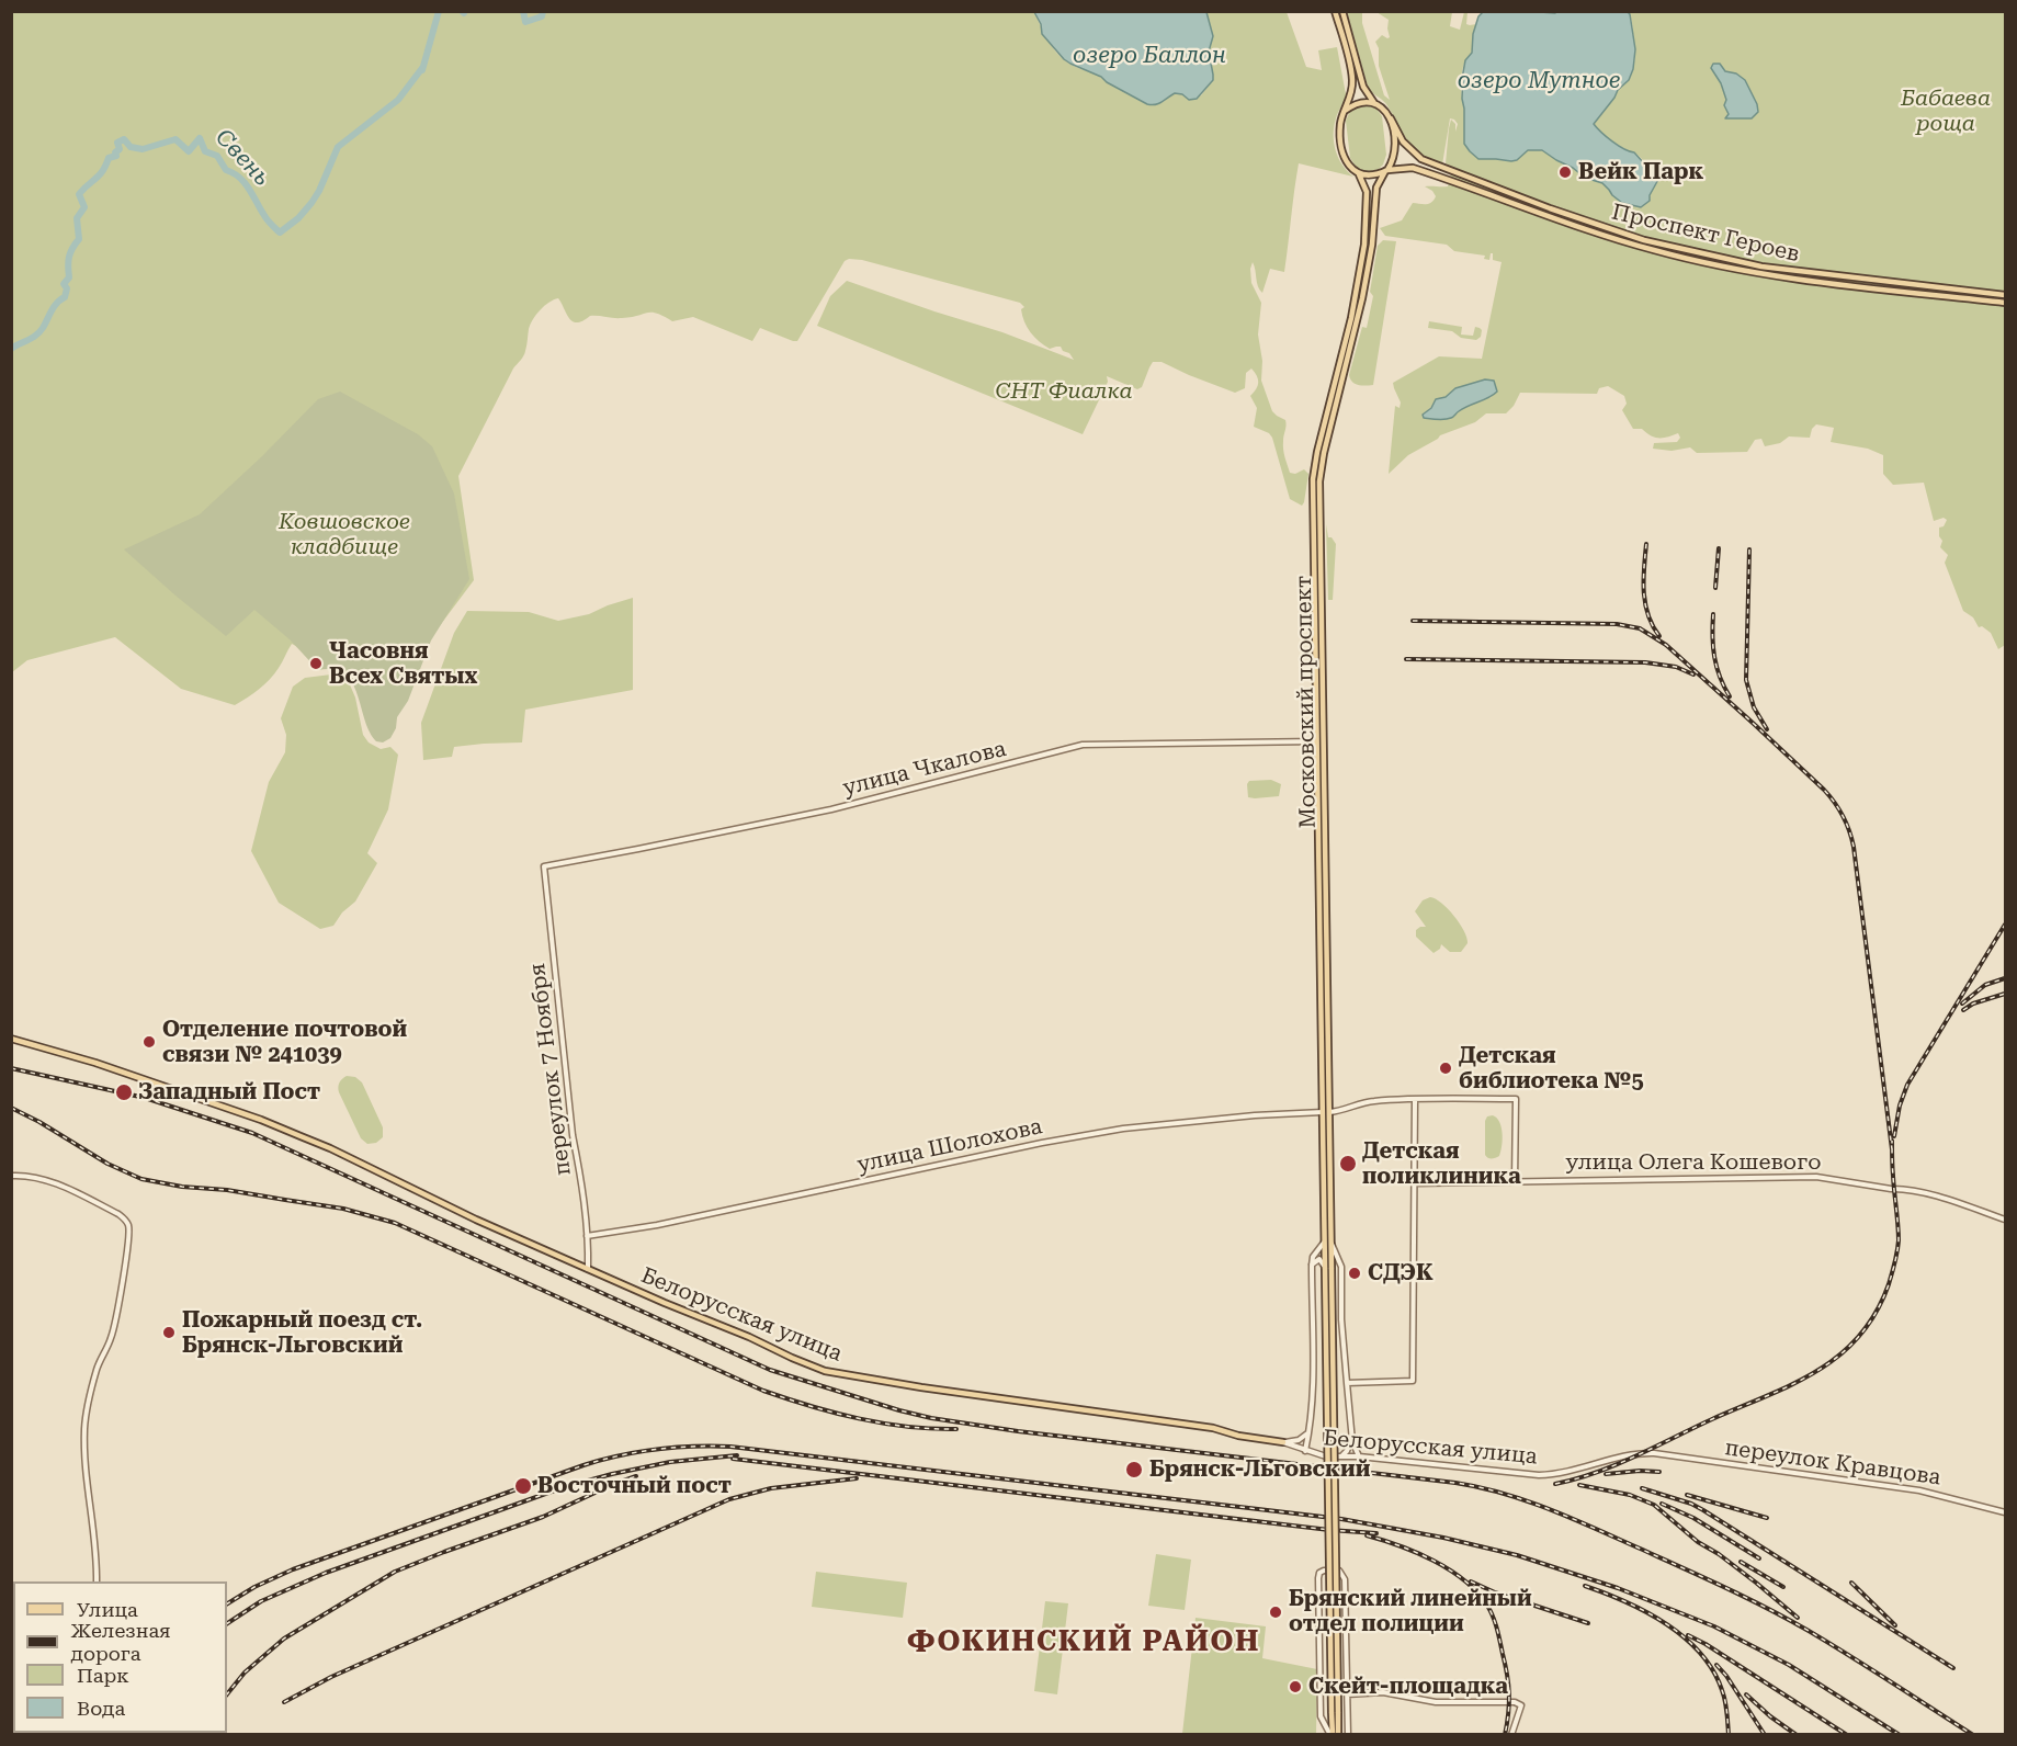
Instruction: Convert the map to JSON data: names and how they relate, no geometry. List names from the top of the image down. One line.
{"streets":{"main road":["Проспект Героев","Московский проспект","Белорусская улица"],"street":["улица Чкалова","переулок 7 Ноября","улица Шолохова","улица Олега Кошевого","переулок Кравцова"]},"crossings":[["Проспект Героев","Московский проспект"],["Московский проспект","улица Чкалова"],["Московский проспект","улица Шолохова"],["Московский проспект","Белорусская улица"],["улица Чкалова","переулок 7 Ноября"],["переулок 7 Ноября","улица Шолохова"],["переулок 7 Ноября","Белорусская улица"],["Белорусская улица","переулок Кравцова"]],"districts":["ФОКИНСКИЙ РАЙОН"],"water":["озеро Баллон","озеро Мутное","Свень"],"parks":["Бабаева роща","СНТ Фиалка","Ковшовское кладбище"],"places":["Вейк Парк","Часовня Всех Святых","Отделение почтовой связи № 241039","Детская библиотека №5","Западный Пост","Детская поликлиника","СДЭК","Пожарный поезд ст. Брянск-Льговский","Брянск-Льговский","Восточный пост","Брянский линейный отдел полиции","Скейт-площадка"],"legend":["Улица","Железная дорога","Парк","Вода"]}
